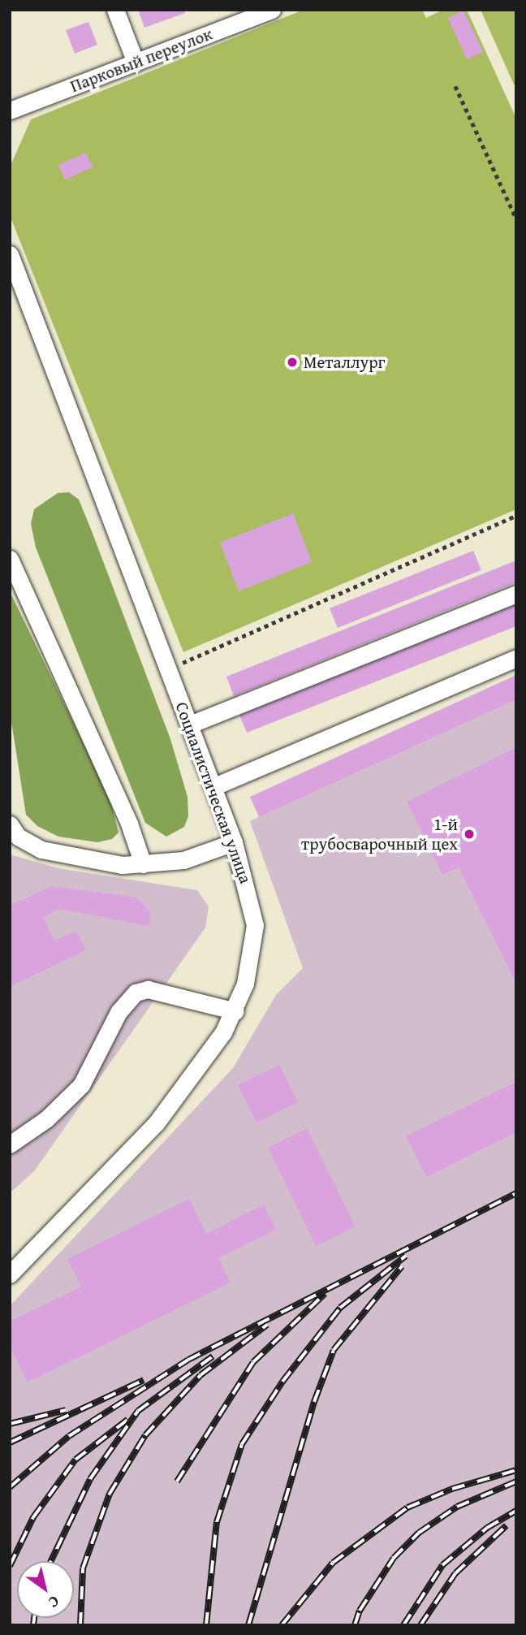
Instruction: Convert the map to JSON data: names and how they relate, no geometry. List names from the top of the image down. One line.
{"streets":{"street":["Парковый переулок","Социалистическая улица"]},"places":["Металлург","1-й трубосварочный цех"],"north":"bottom right"}
